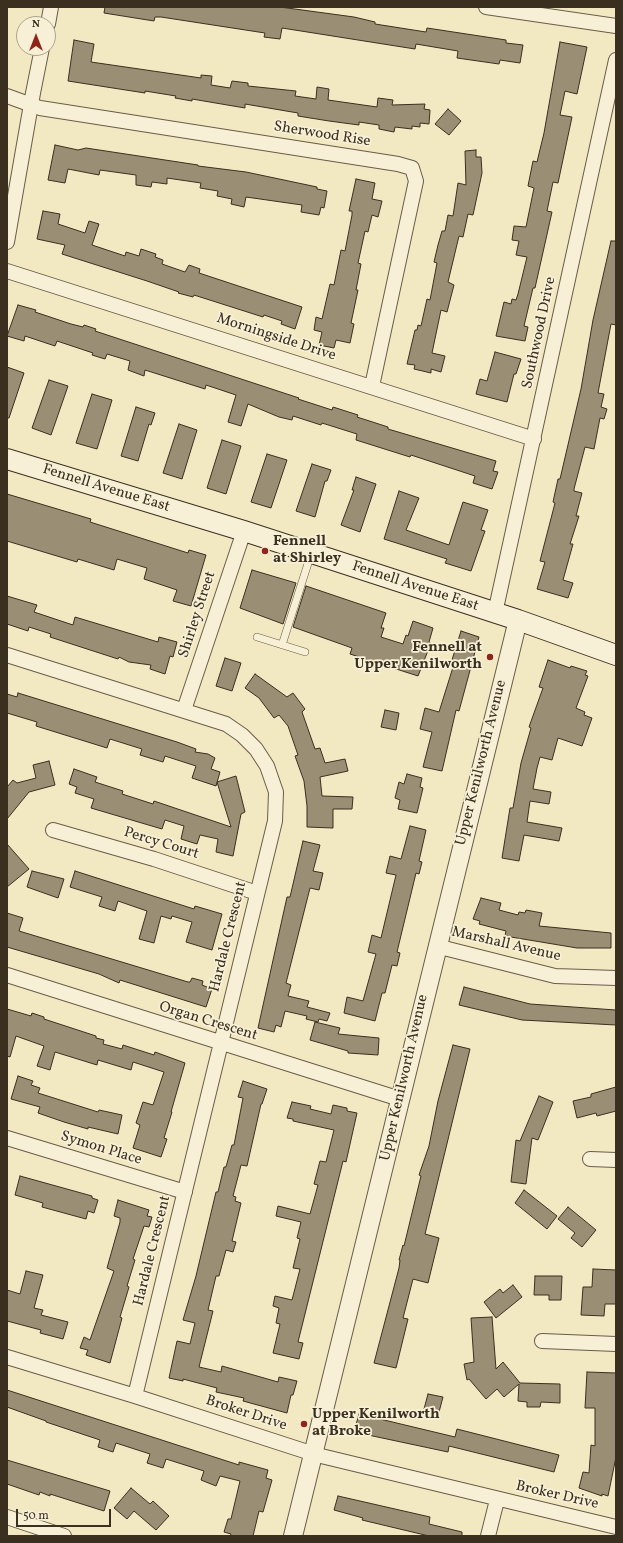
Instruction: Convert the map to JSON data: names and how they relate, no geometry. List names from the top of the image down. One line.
{"streets":{"main road":["Fennell Avenue East"],"street":["Sherwood Rise","Southwood Drive","Morningside Drive","Shirley Street","Upper Kenilworth Avenue","Percy Court","Hardale Crescent","Marshall Avenue","Organ Crescent","Symon Place","Broker Drive"]},"crossings":[["Sherwood Rise","Morningside Drive"],["Southwood Drive","Morningside Drive"],["Southwood Drive","Fennell Avenue East"],["Fennell Avenue East","Shirley Street"],["Fennell Avenue East","Upper Kenilworth Avenue"],["Shirley Street","Hardale Crescent"],["Upper Kenilworth Avenue","Marshall Avenue"],["Upper Kenilworth Avenue","Organ Crescent"],["Upper Kenilworth Avenue","Broker Drive"],["Percy Court","Hardale Crescent"],["Hardale Crescent","Organ Crescent"],["Hardale Crescent","Symon Place"],["Hardale Crescent","Broker Drive"]],"places":["Fennell at Shirley","Fennell at Upper Kenilworth","Upper Kenilworth at Broke"],"scale_bar":"50 m","north":"top"}
